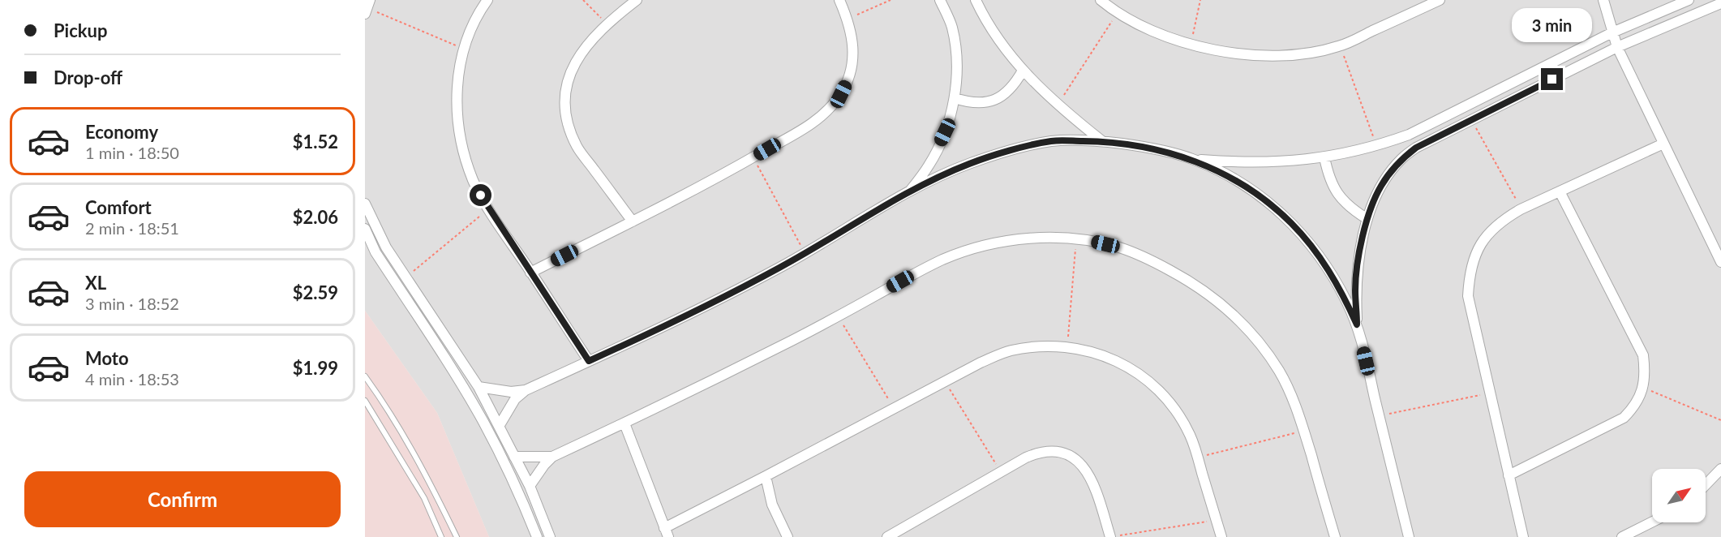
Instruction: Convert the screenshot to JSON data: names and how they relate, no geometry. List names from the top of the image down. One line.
{"north":"top right","page":{"banner":["Pickup","Drop-off"],"bubble":"3 min","list":[{"name":"Economy","note":"1 min · 18:50","value":"$1.52"},{"name":"Comfort","note":"2 min · 18:51","value":"$2.06"},{"name":"XL","note":"3 min · 18:52","value":"$2.59"},{"name":"Moto","note":"4 min · 18:53","value":"$1.99"}],"buttons":"Confirm"}}
